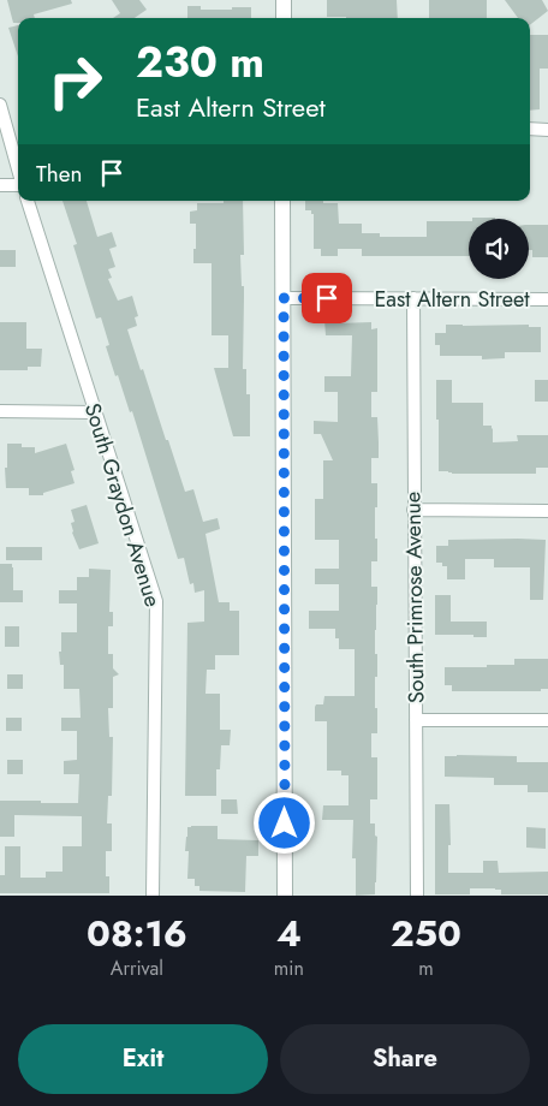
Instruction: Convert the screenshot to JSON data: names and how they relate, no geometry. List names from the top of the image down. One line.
{"streets":{"street":["East Altern Street","South Graydon Avenue","South Primrose Avenue"]},"crossings":[["East Altern Street","South Primrose Avenue"]],"page":{"turn":["230 m","East Altern Street"],"then":"Then","eta":["08:16","Arrival","4","min","250","m"],"buttons":["Exit","Share"]}}
